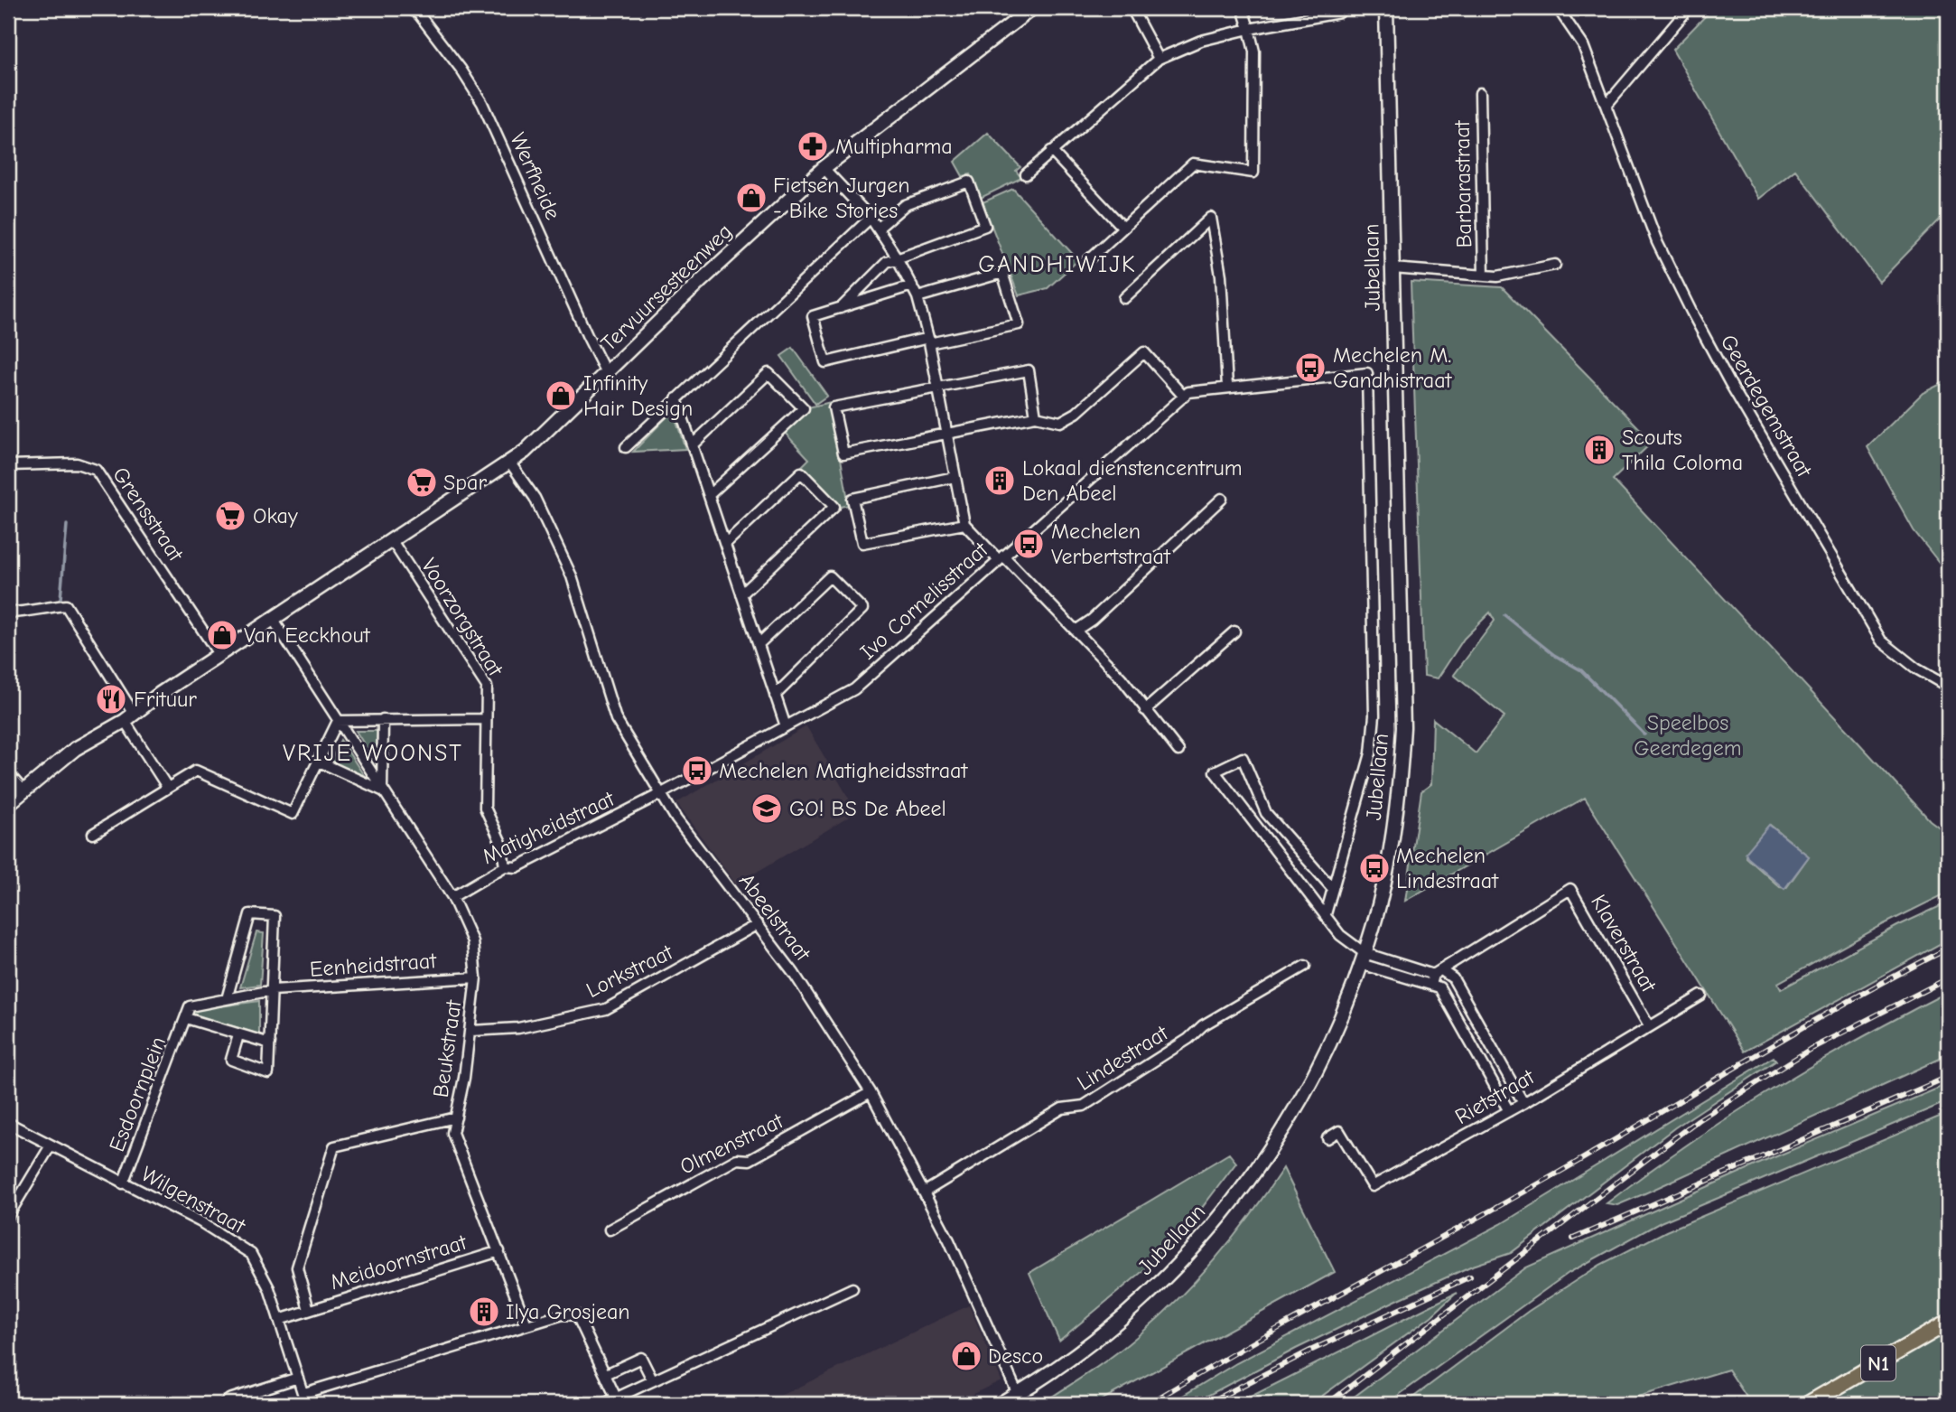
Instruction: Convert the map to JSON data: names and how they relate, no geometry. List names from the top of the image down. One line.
{"streets":{"main road":["Jubellaan","Tervuursesteenweg","N1"],"street":["Werfheide","Barbarastraat","Geerdegemstraat","Grensstraat","Ivo Cornelisstraat","Voorzorgstraat","Matigheidstraat","Abeelstraat","Klaverstraat","Eenheidstraat","Lorkstraat","Beukstraat","Lindestraat","Esdoornplein","Rietstraat","Olmenstraat","Wilgenstraat","Meidoornstraat"]},"crossings":[["Werfheide","Tervuursesteenweg"],["Barbarastraat","Jubellaan"],["Jubellaan","Abeelstraat"],["Tervuursesteenweg","Grensstraat"],["Tervuursesteenweg","Voorzorgstraat"],["Tervuursesteenweg","Abeelstraat"],["Tervuursesteenweg","Beukstraat"],["Ivo Cornelisstraat","Matigheidstraat"],["Ivo Cornelisstraat","Abeelstraat"],["Voorzorgstraat","Matigheidstraat"],["Matigheidstraat","Abeelstraat"],["Matigheidstraat","Beukstraat"],["Abeelstraat","Lorkstraat"],["Abeelstraat","Lindestraat"],["Abeelstraat","Olmenstraat"],["Klaverstraat","Rietstraat"],["Eenheidstraat","Beukstraat"],["Eenheidstraat","Esdoornplein"],["Lorkstraat","Beukstraat"],["Beukstraat","Meidoornstraat"],["Esdoornplein","Wilgenstraat"],["Wilgenstraat","Meidoornstraat"]],"districts":["GANDHIWIJK","VRIJE WOONST"],"parks":["Speelbos Geerdegem"],"places":{"pharmacy":["Multipharma"],"shop":["Fietsen Jurgen - Bike Stories","Infinity Hair Design","Van Eeckhout","Desco"],"bus stop":["Mechelen M. Gandhistraat","Mechelen Verbertstraat","Mechelen Matigheidsstraat","Mechelen Lindestraat"],"building":["Scouts Thila Coloma","Lokaal dienstencentrum Den Abeel","Ilya Grosjean"],"supermarket":["Spar","Okay"],"restaurant":["Frituur"],"school or university":["GO! BS De Abeel"]}}
